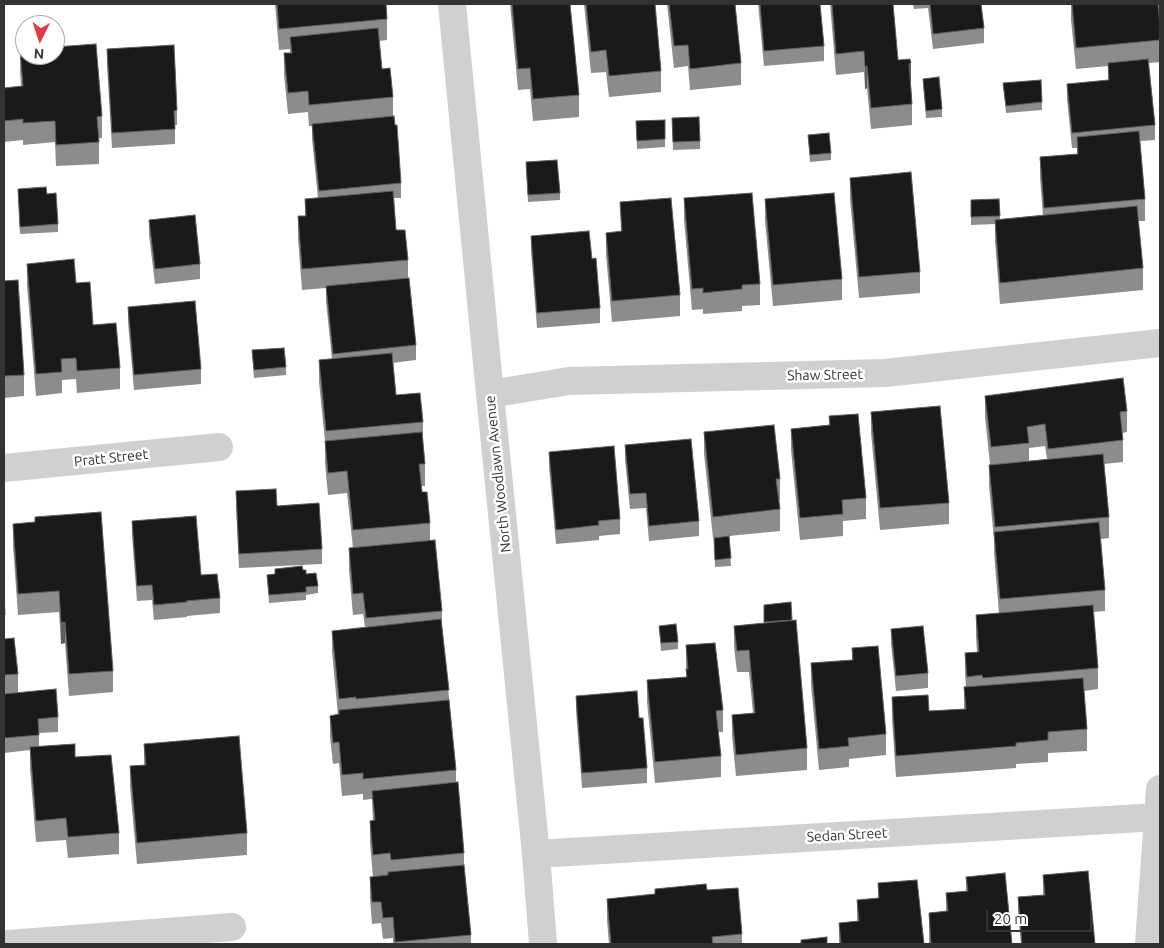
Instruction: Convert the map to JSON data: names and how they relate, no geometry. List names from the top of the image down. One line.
{"streets":{"street":["Shaw Street","Pratt Street","North Woodlawn Avenue","Sedan Street"]},"crossings":[["Shaw Street","North Woodlawn Avenue"],["North Woodlawn Avenue","Sedan Street"]],"scale_bar":"20 m","north":"bottom"}
